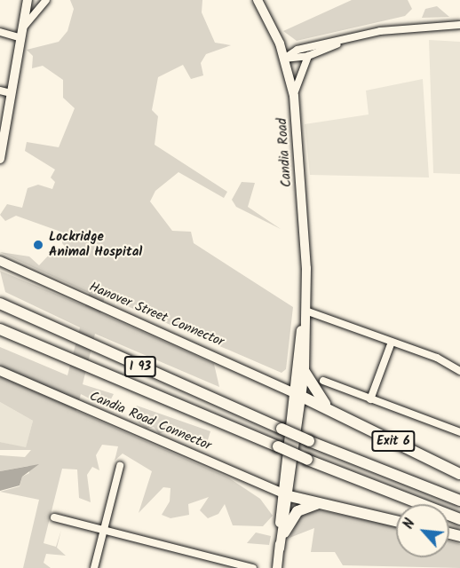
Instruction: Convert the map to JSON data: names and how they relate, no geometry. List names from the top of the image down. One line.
{"streets":{"highway":["I 93","Exit 6"],"main road":["Candia Road","Hanover Street Connector","Candia Road Connector"]},"crossings":[["Candia Road","Hanover Street Connector"],["Candia Road","Candia Road Connector"]],"places":["Lockridge Animal Hospital"],"north":"top left"}
